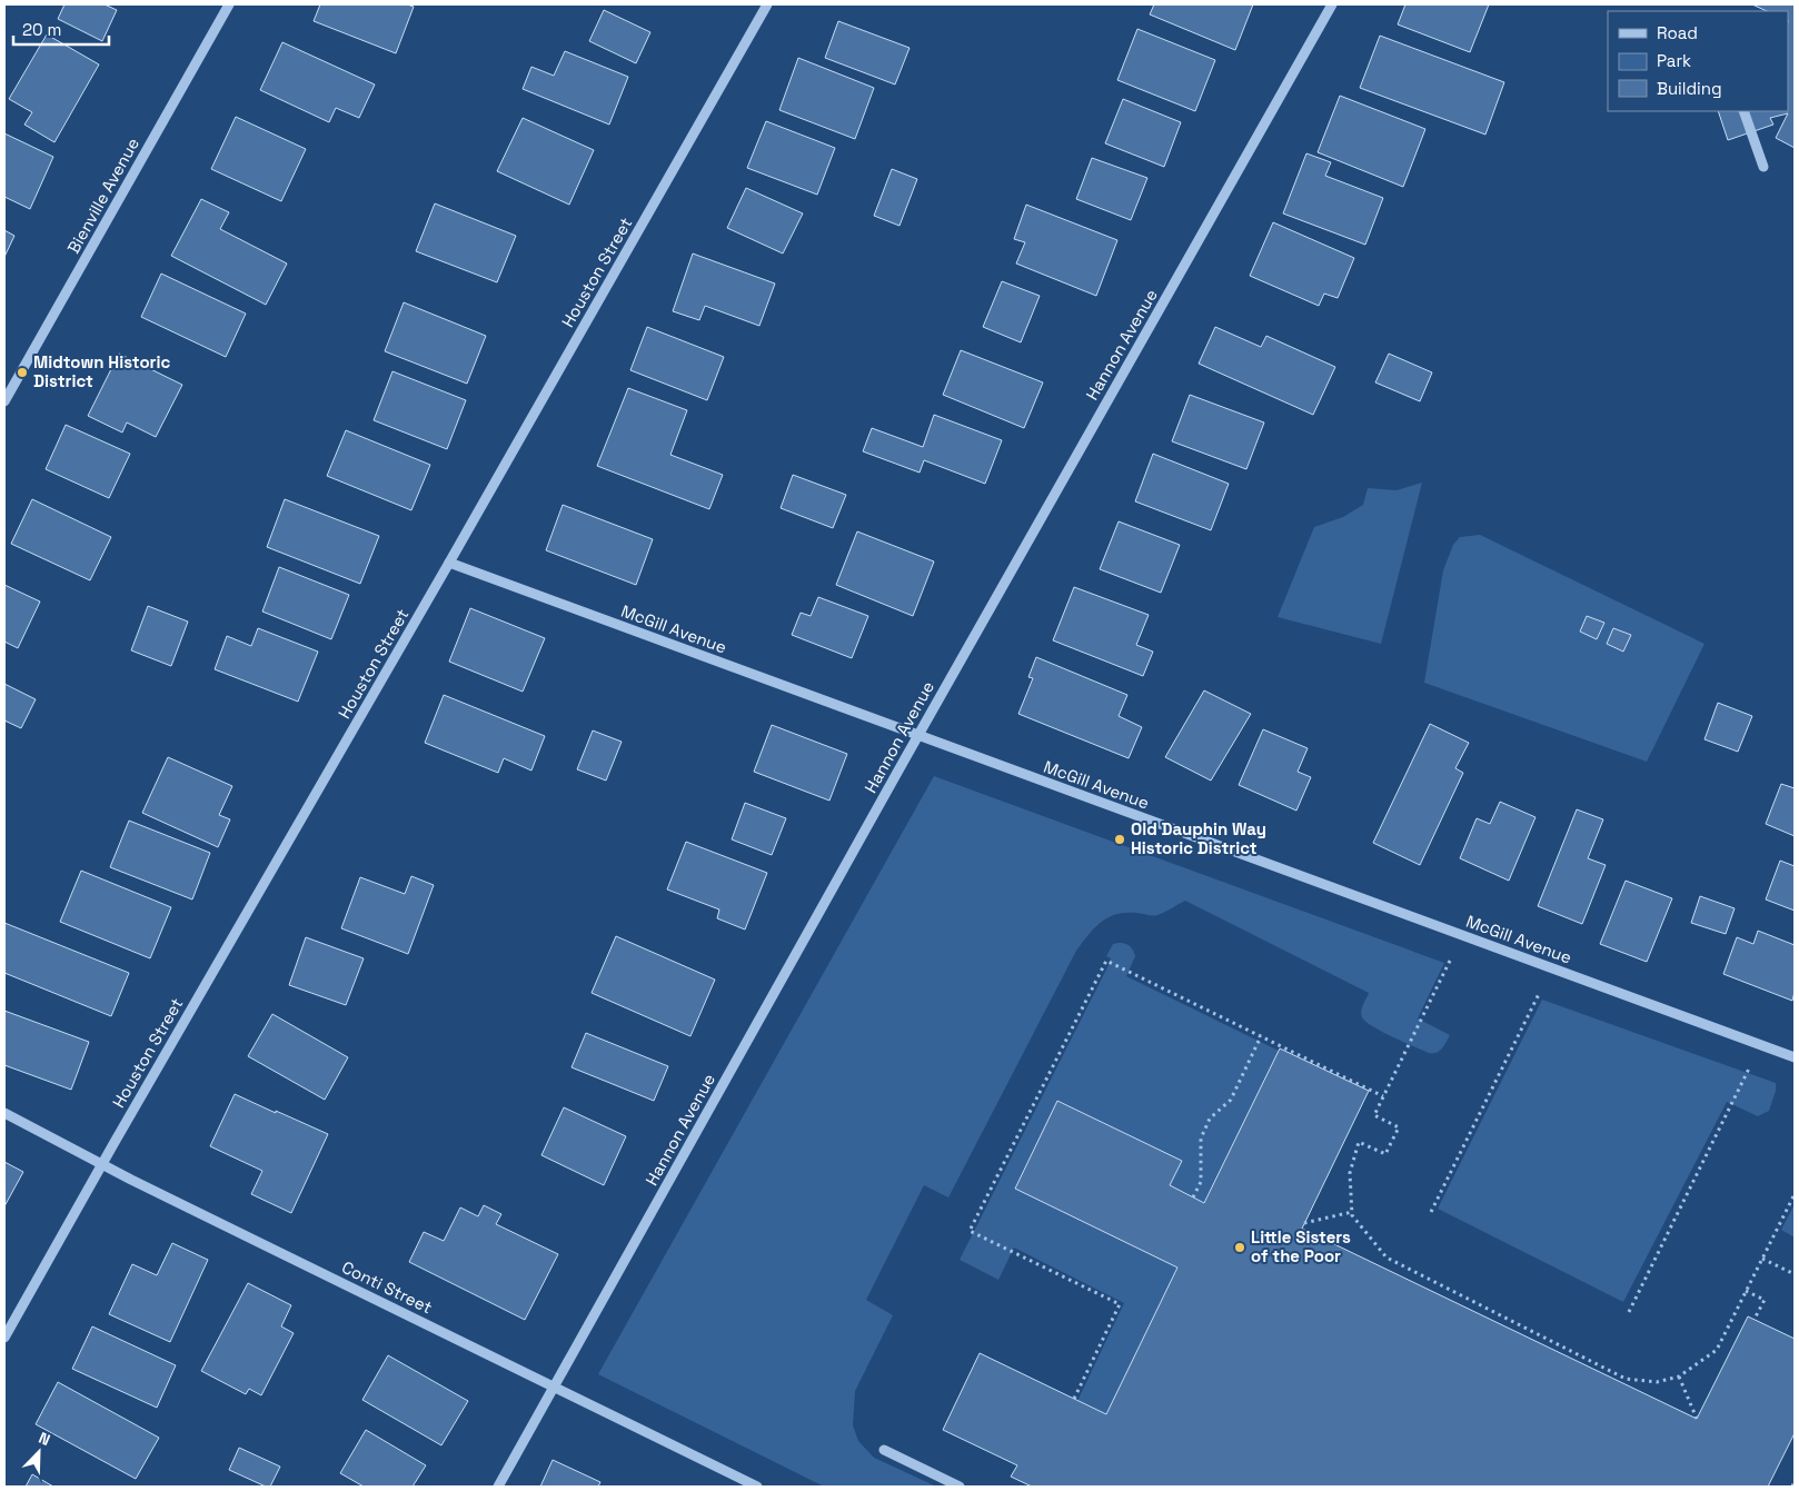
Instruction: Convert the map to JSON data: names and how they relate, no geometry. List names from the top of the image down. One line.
{"streets":{"street":["Bienville Avenue","Houston Street","Hannon Avenue","McGill Avenue","Conti Street"]},"crossings":[["Houston Street","McGill Avenue"],["Houston Street","Conti Street"],["Hannon Avenue","McGill Avenue"],["Hannon Avenue","Conti Street"]],"places":["Midtown Historic District","Old Dauphin Way Historic District","Little Sisters of the Poor"],"legend":["Road","Park","Building"],"scale_bar":"20 m","north":"top right"}
